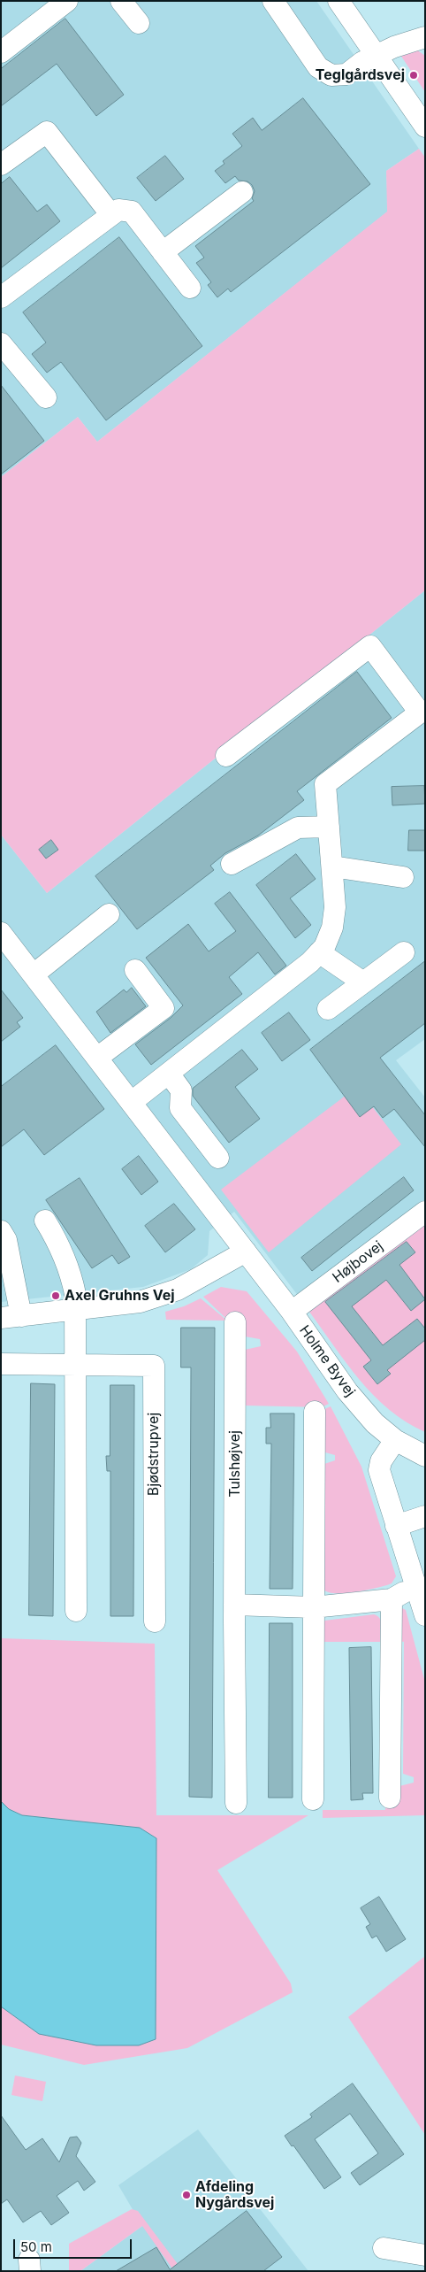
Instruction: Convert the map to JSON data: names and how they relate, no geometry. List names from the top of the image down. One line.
{"streets":{"street":["Højbovej","Holme Byvej","Bjødstrupvej","Tulshøjvej"]},"crossings":[["Højbovej","Holme Byvej"]],"places":["Teglgårdsvej","Axel Gruhns Vej","Afdeling Nygårdsvej"],"scale_bar":"50 m"}
